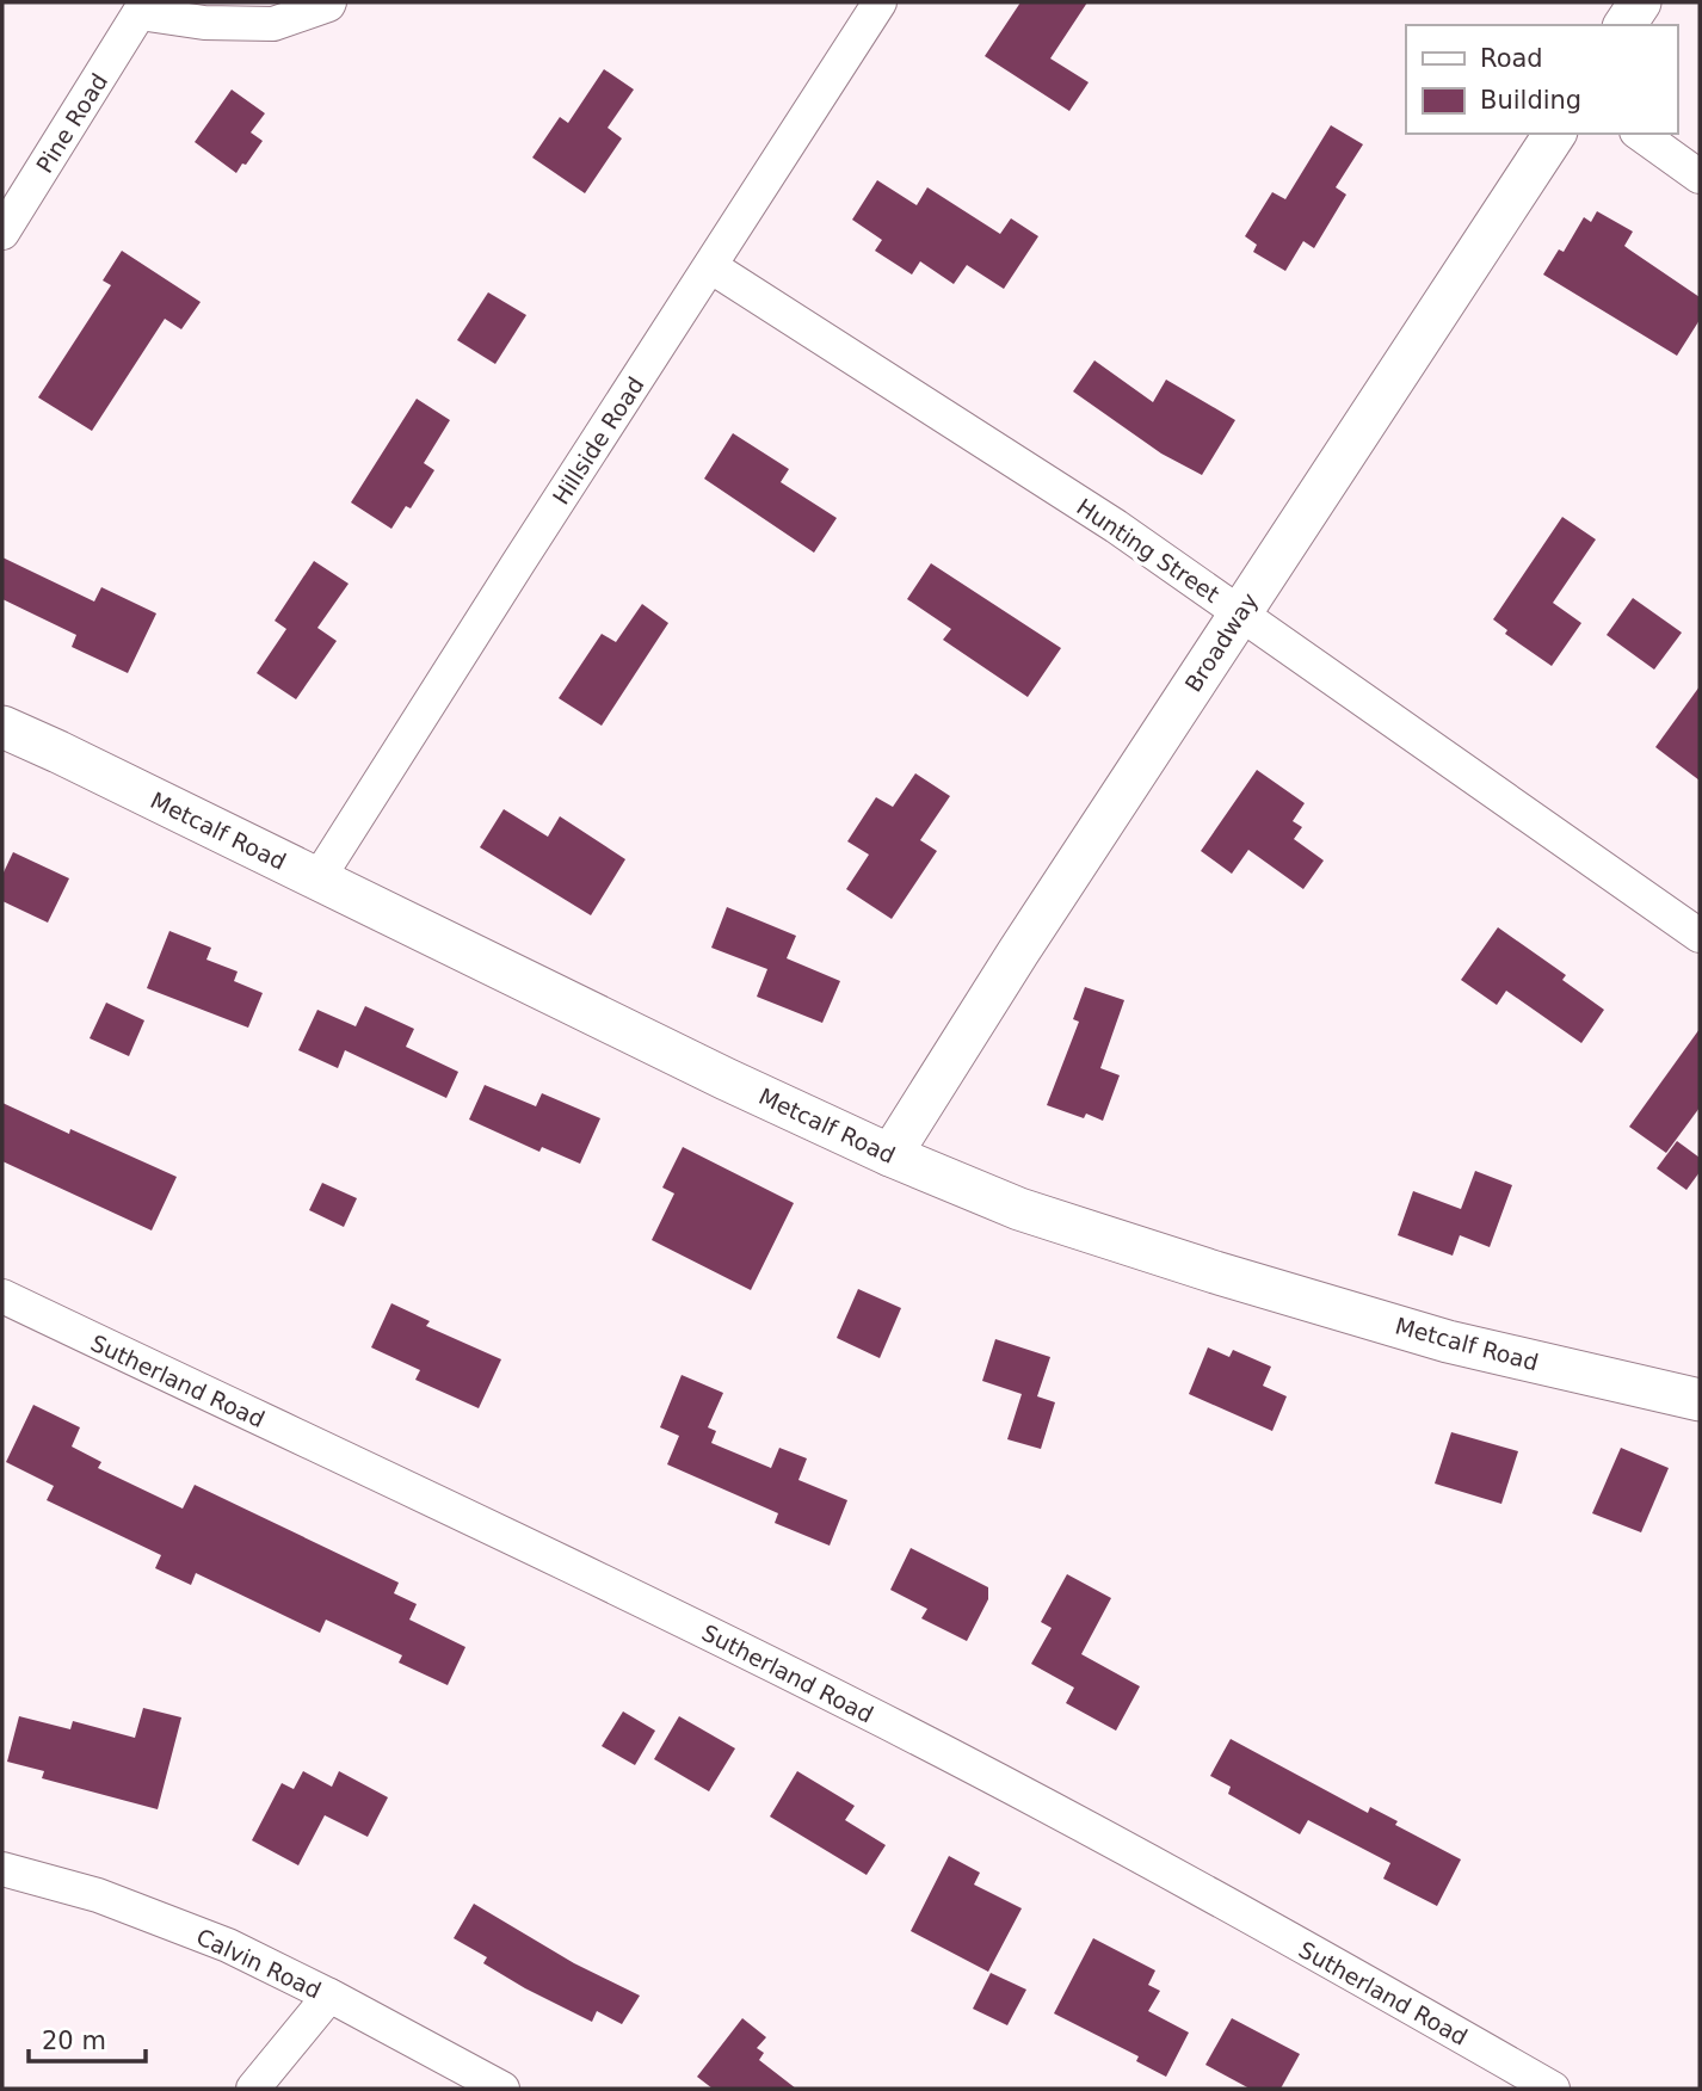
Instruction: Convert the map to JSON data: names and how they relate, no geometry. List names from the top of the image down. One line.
{"streets":{"street":["Pine Road","Hillside Road","Hunting Street","Broadway","Metcalf Road","Sutherland Road","Calvin Road"]},"crossings":[["Hillside Road","Hunting Street"],["Hillside Road","Metcalf Road"],["Hunting Street","Broadway"],["Broadway","Metcalf Road"]],"legend":["Road","Building"],"scale_bar":"20 m"}
